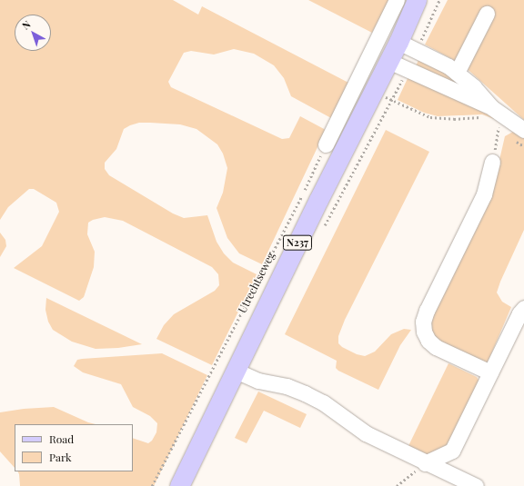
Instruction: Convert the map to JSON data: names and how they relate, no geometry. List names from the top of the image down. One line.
{"streets":{"main road":["N237","Utrechtseweg"]},"legend":["Road","Park"],"north":"top left"}
